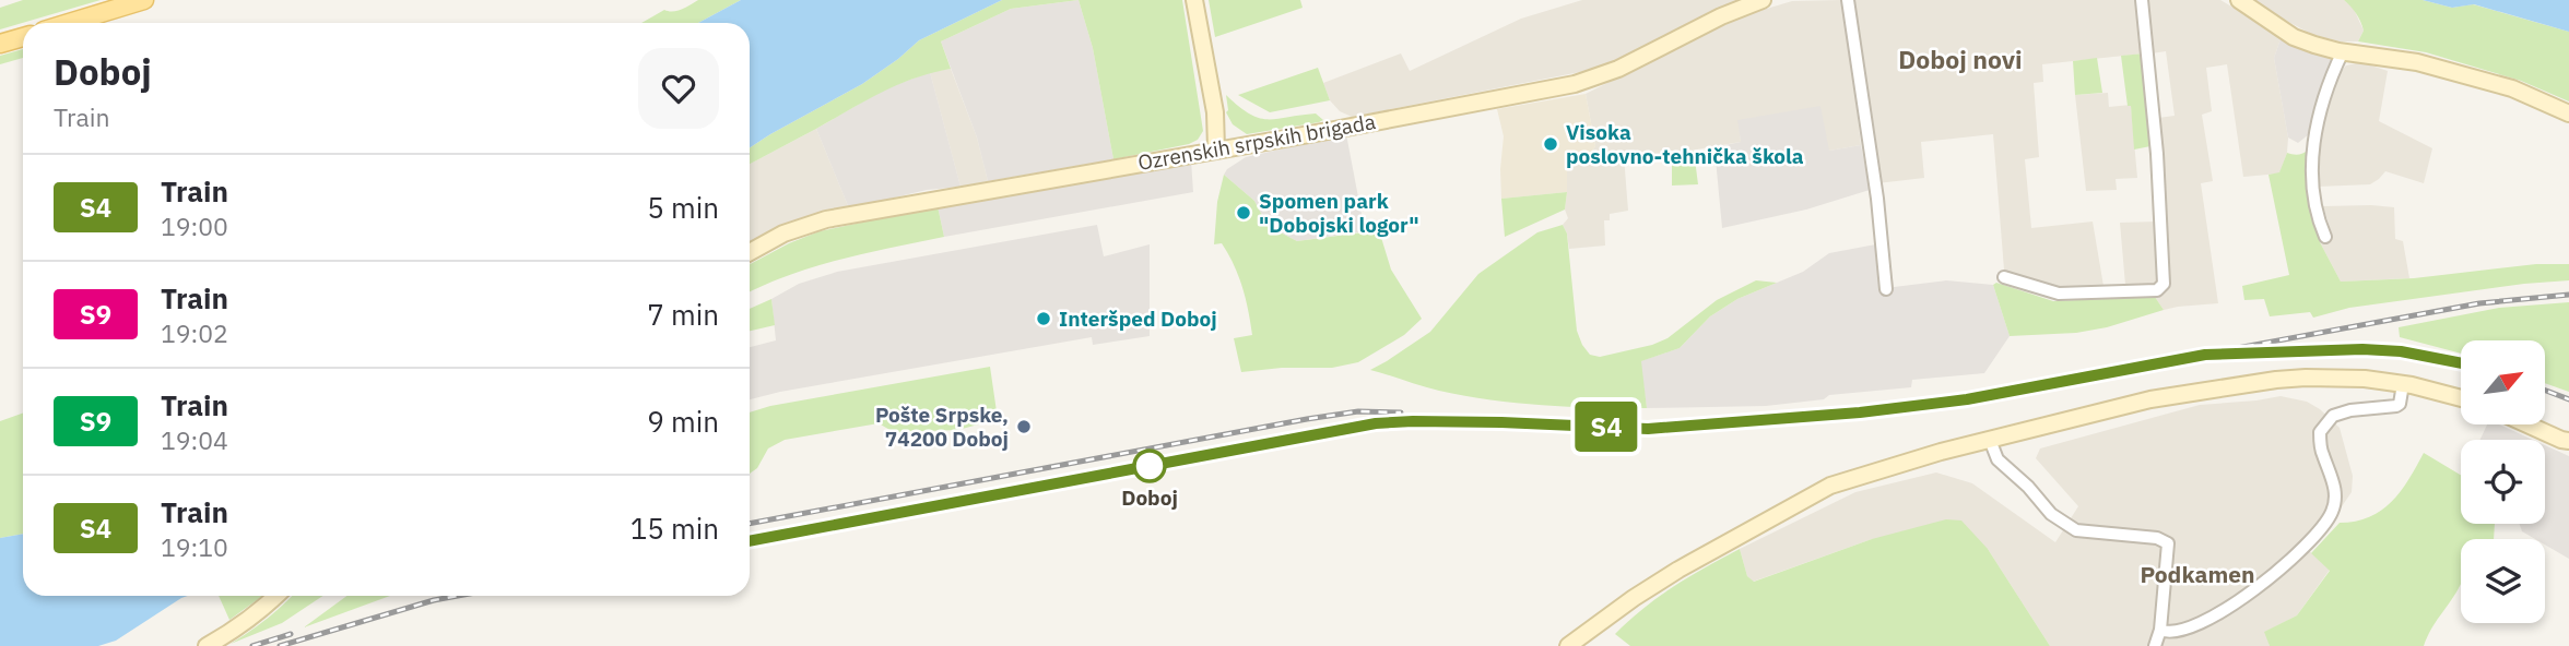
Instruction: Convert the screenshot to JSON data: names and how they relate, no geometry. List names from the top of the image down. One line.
{"streets":{"main road":["Ozrenskih srpskih brigada"]},"districts":["Doboj novi","Podkamen"],"places":["Visoka poslovno-tehnička škola","Spomen park \"Dobojski logor\"","Interšped Doboj","Pošte Srpske, 74200 Doboj","Doboj"],"north":"top right","page":{"on_map":"S4","heading":["Doboj","Train"],"list":[{"mark":"S4","name":"Train","note":"19:00","value":"5 min"},{"mark":"S9","name":"Train","note":"19:02","value":"7 min"},{"mark":"S9","name":"Train","note":"19:04","value":"9 min"},{"mark":"S4","name":"Train","note":"19:10","value":"15 min"}]}}
